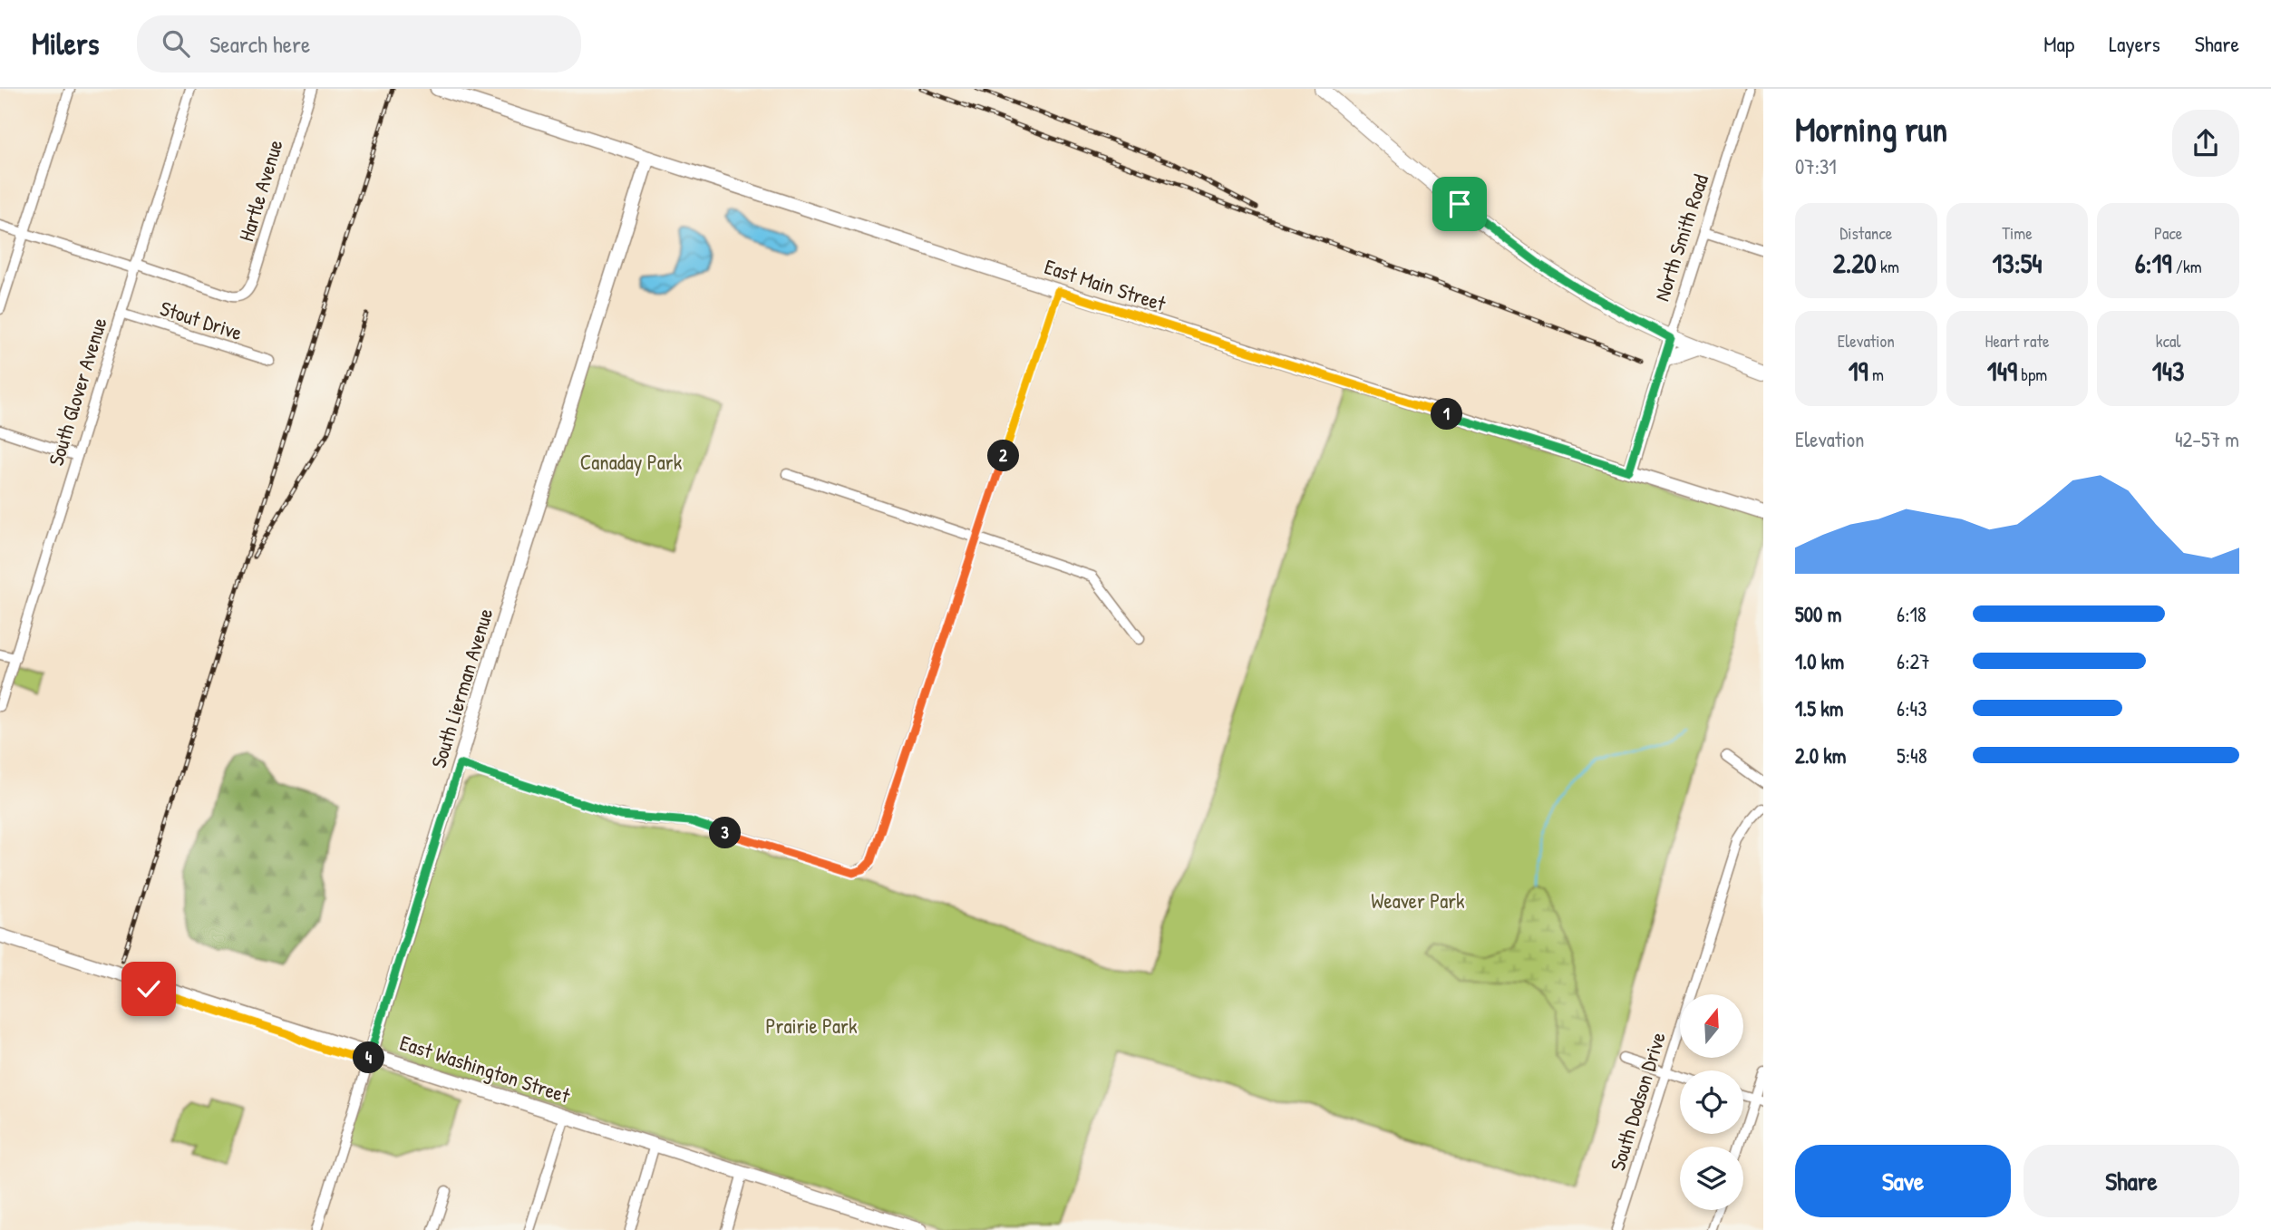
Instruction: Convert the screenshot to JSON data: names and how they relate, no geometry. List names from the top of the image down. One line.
{"streets":{"main road":["North Smith Road","East Main Street","South Lierman Avenue","East Washington Street"],"street":["Hartle Avenue","Stout Drive","South Glover Avenue","South Dodson Drive"]},"crossings":[["Hartle Avenue","South Glover Avenue"],["North Smith Road","East Main Street"],["East Main Street","South Lierman Avenue"],["Stout Drive","South Glover Avenue"],["South Lierman Avenue","East Washington Street"]],"parks":["Canaday Park","Weaver Park","Prairie Park"],"north":"top","page":{"header":"Milers","search":"Search here","nav":["Map","Layers","Share"],"heading":["Morning run","07:31"],"stats":[["Distance","2.20 km"],["Time","13:54"],["Pace","6:19 /km"],["Elevation","19 m"],["Heart rate","149 bpm"],["kcal","143"]],"pins":["1","2","3","4"],"chart":["Elevation","42–57 m"],"list":[{"name":"500 m","note":"6:18"},{"name":"1.0 km","note":"6:27"},{"name":"1.5 km","note":"6:43"},{"name":"2.0 km","note":"5:48"}],"buttons":["Save","Share"]}}
